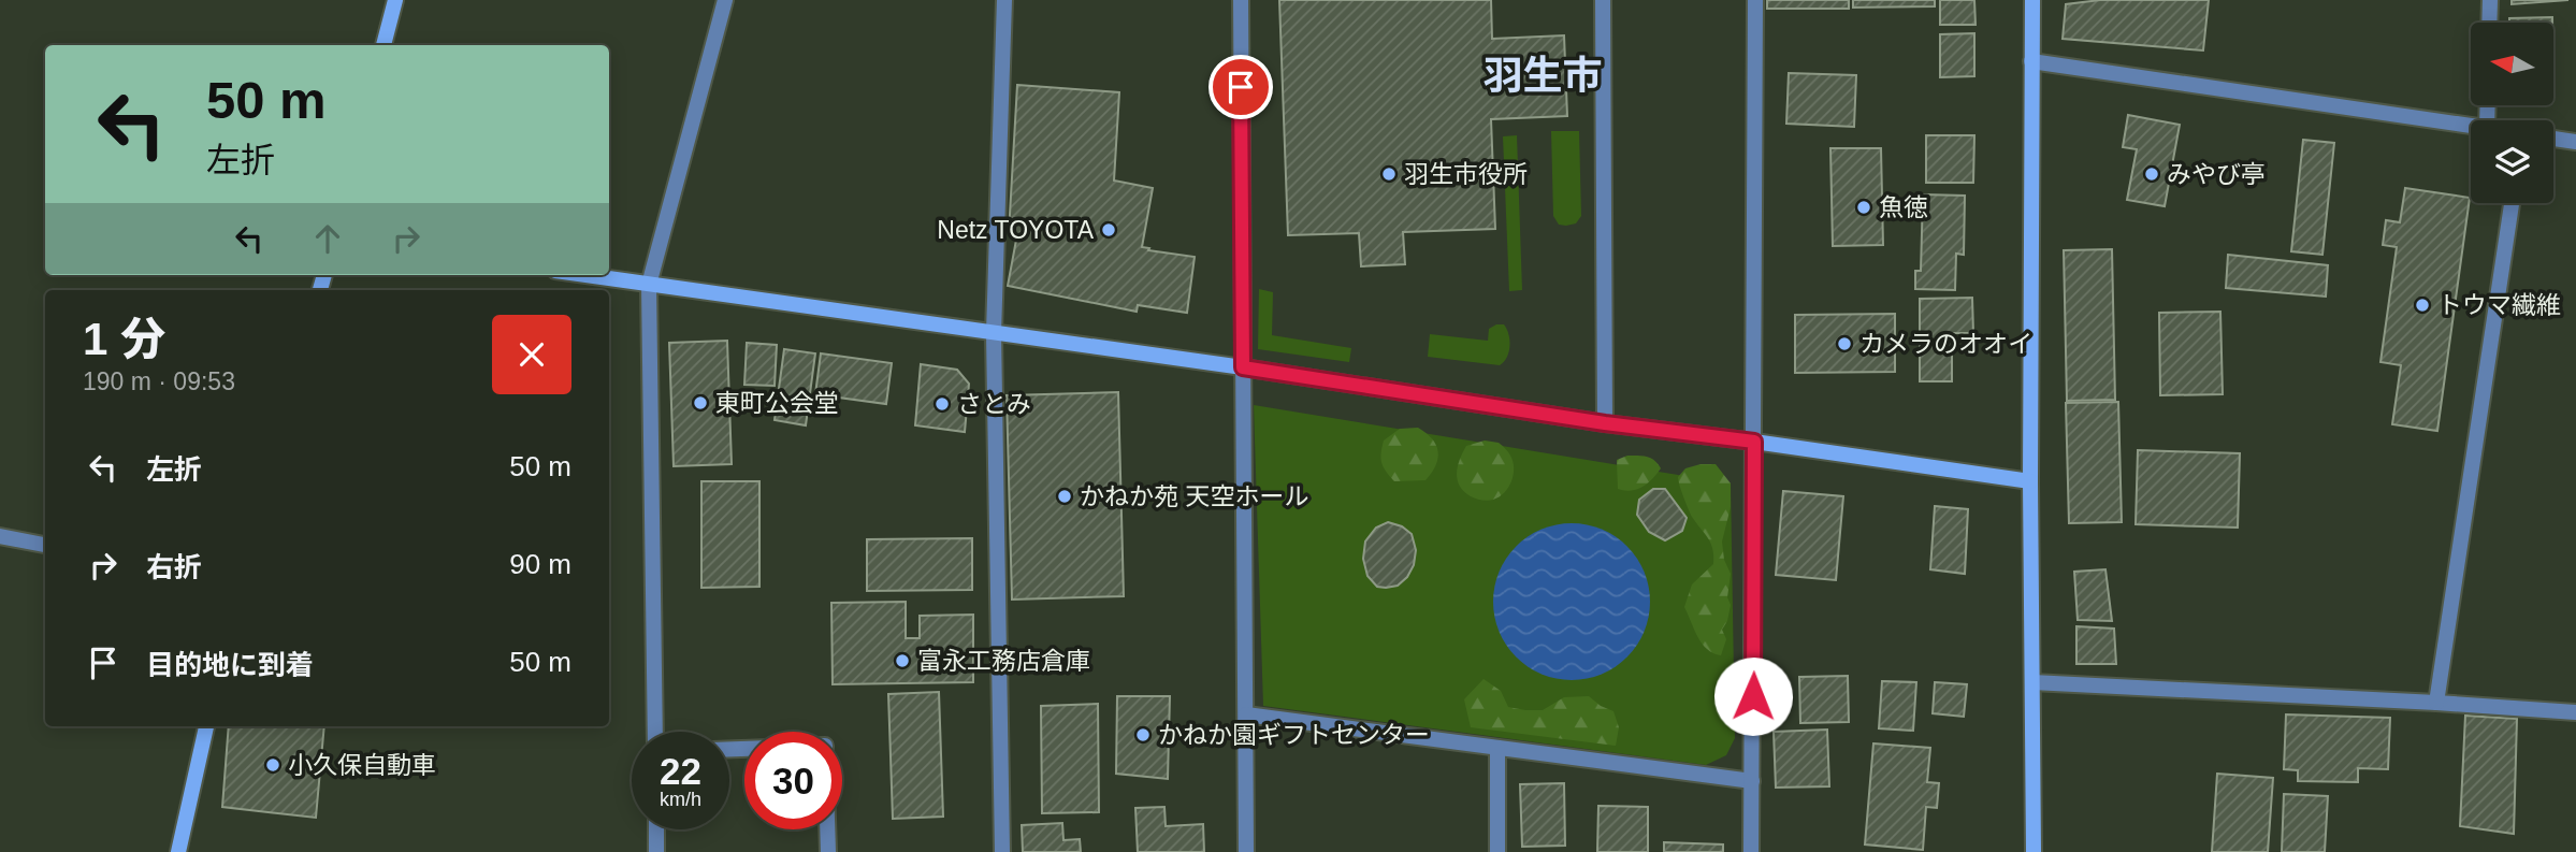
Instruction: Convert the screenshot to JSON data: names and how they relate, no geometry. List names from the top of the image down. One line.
{"districts":["羽生市"],"places":["羽生市役所","みやび亭","魚徳","Netz TOYOTA","トウマ繊維","カメラのオオイ","東町公会堂","さとみ","かねか苑 天空ホール","富永工務店倉庫","かねか園ギフトセンター","小久保自動車"],"north":"left","page":{"turn":["50 m","左折"],"heading":["1 分","190 m · 09:53"],"list":[{"name":"左折","value":"50 m"},{"name":"右折","value":"90 m"},{"name":"目的地に到着","value":"50 m"}],"speed":"22 km/h","limit":"30"}}
